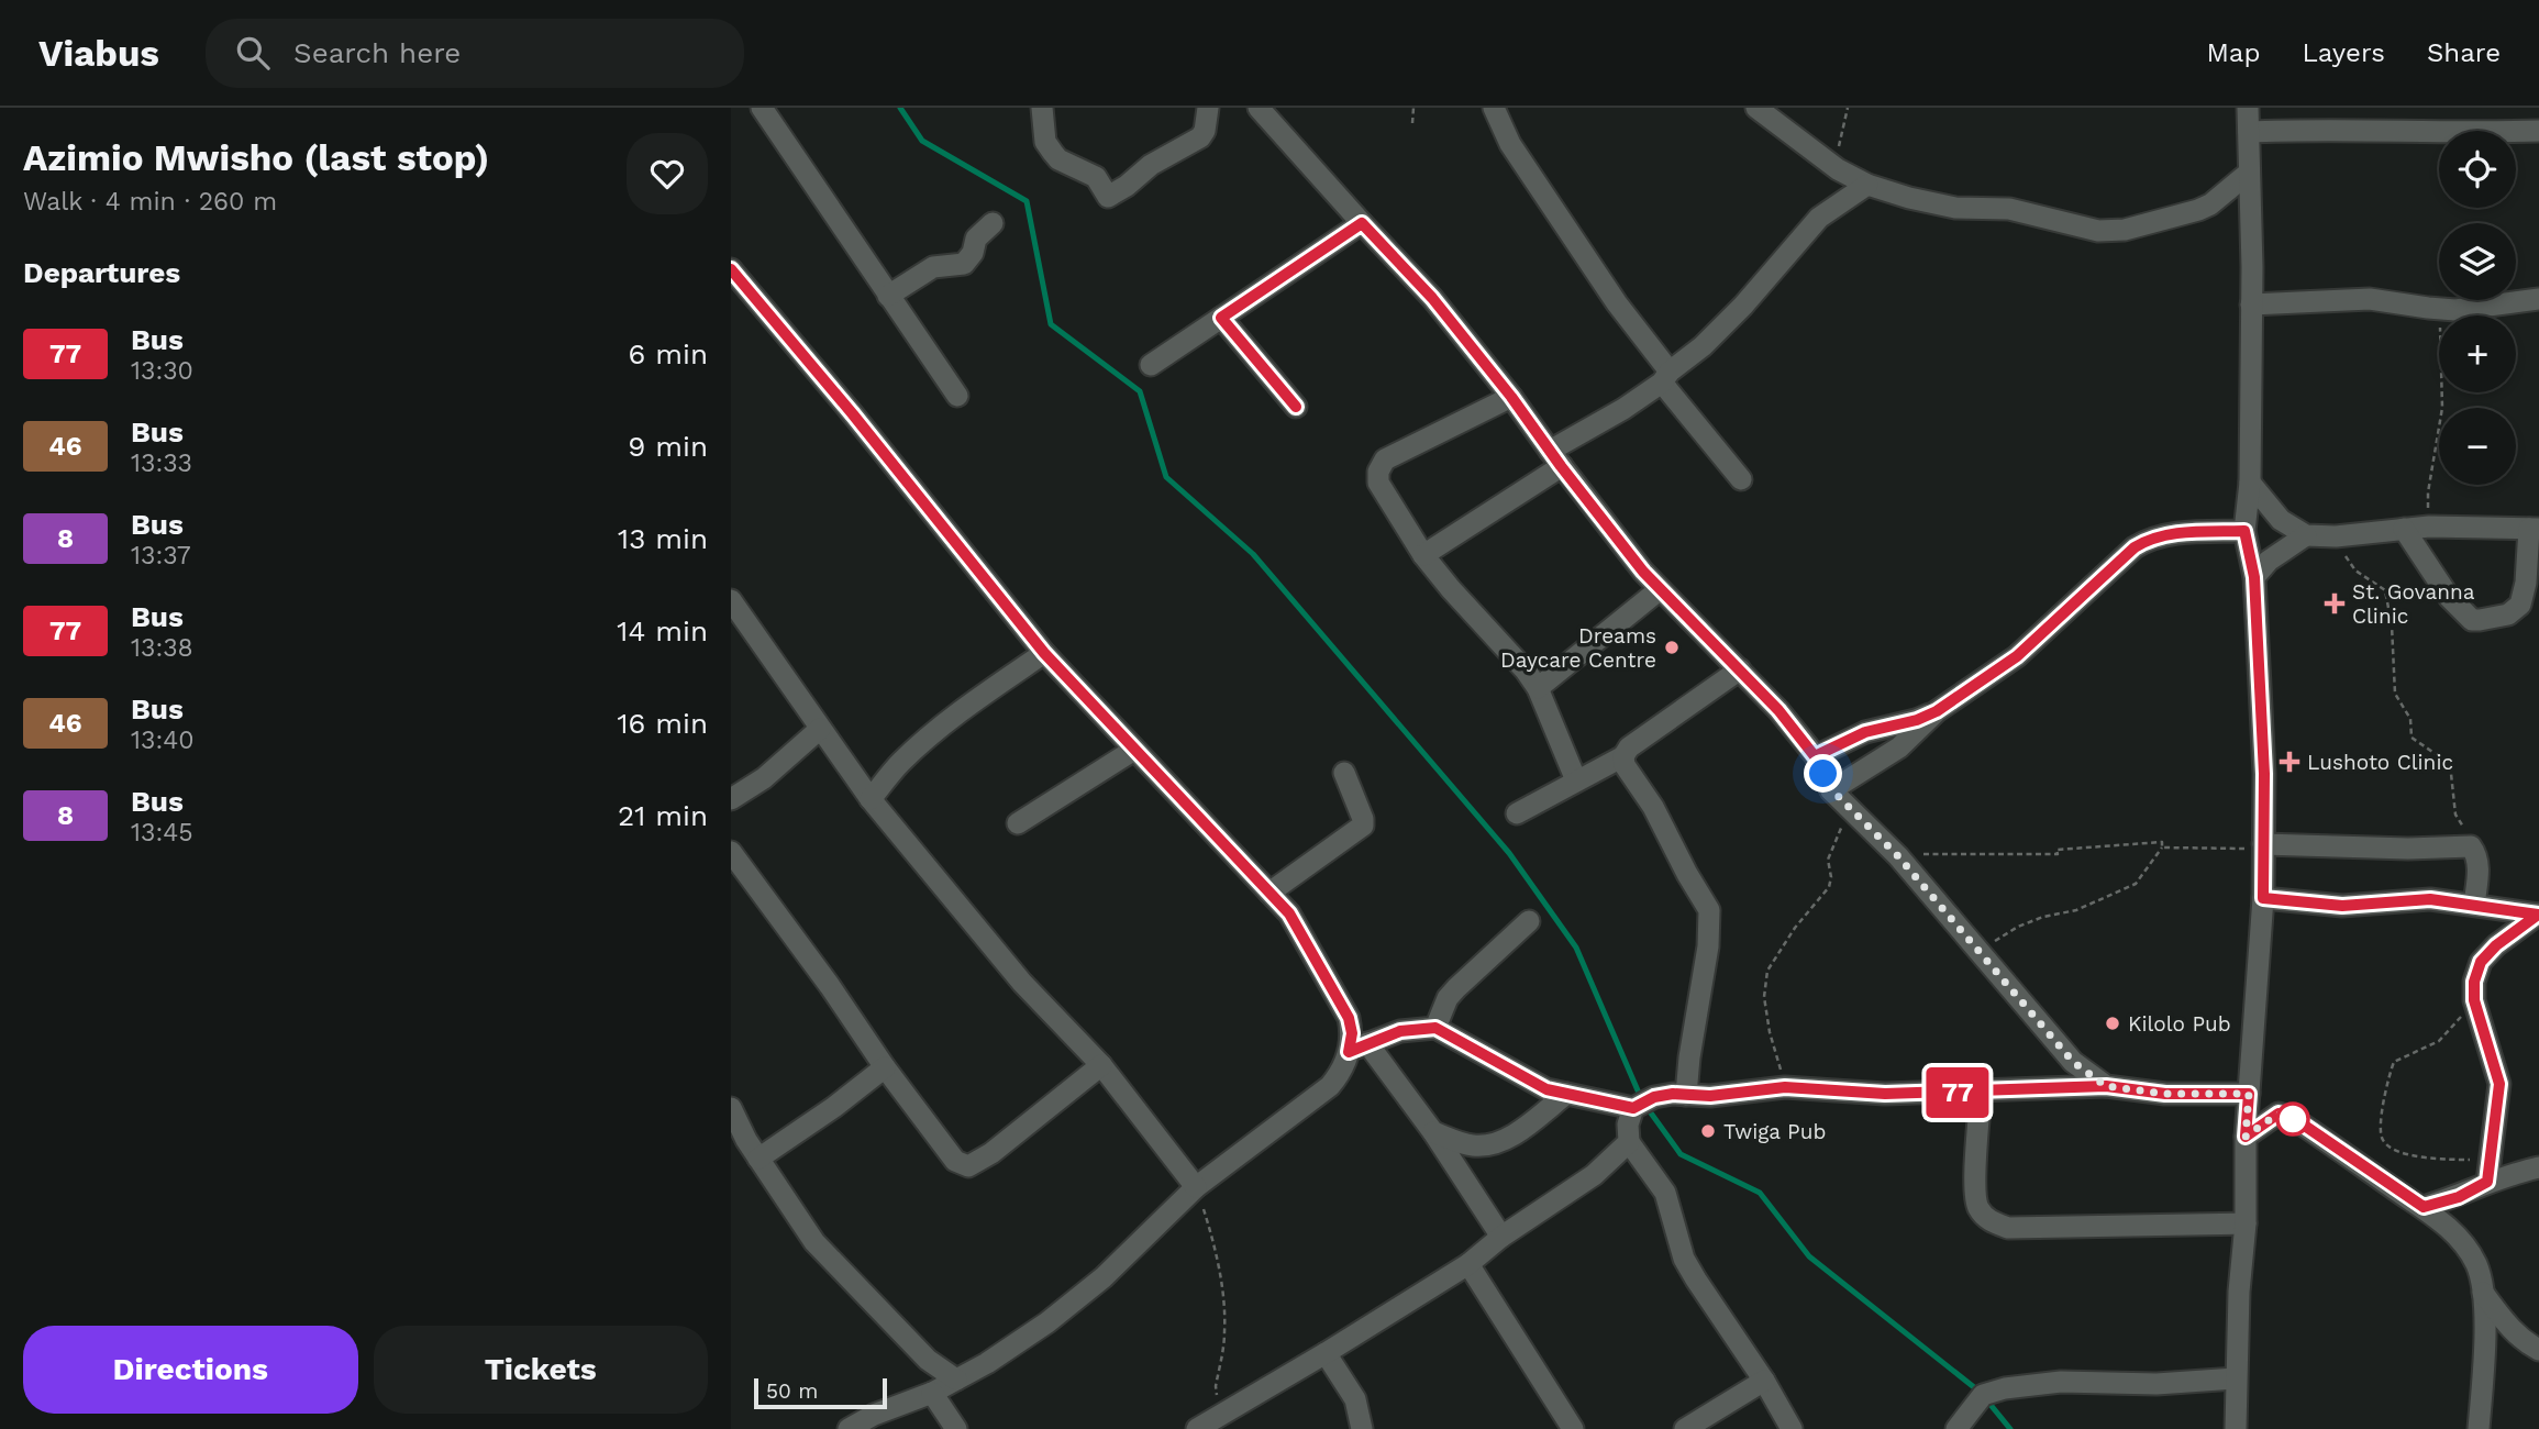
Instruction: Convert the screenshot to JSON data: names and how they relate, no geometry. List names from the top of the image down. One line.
{"places":{"health":["St. Govanna Clinic","Lushoto Clinic"],"other":["Dreams Daycare Centre","Kilolo Pub","Twiga Pub"]},"lines":["bus line 77"],"scale_bar":"50 m","page":{"header":"Viabus","search":"Search here","nav":["Map","Layers","Share"],"heading":[["Azimio Mwisho (last stop)","Walk · 4 min · 260 m"],"Departures"],"on_map":"77","map_buttons":["+","−"],"list":[{"mark":"77","name":"Bus","note":"13:30","value":"6 min"},{"mark":"46","name":"Bus","note":"13:33","value":"9 min"},{"mark":"8","name":"Bus","note":"13:37","value":"13 min"},{"mark":"77","name":"Bus","note":"13:38","value":"14 min"},{"mark":"46","name":"Bus","note":"13:40","value":"16 min"},{"mark":"8","name":"Bus","note":"13:45","value":"21 min"}],"buttons":["Directions","Tickets"],"scale":"50 m"}}
